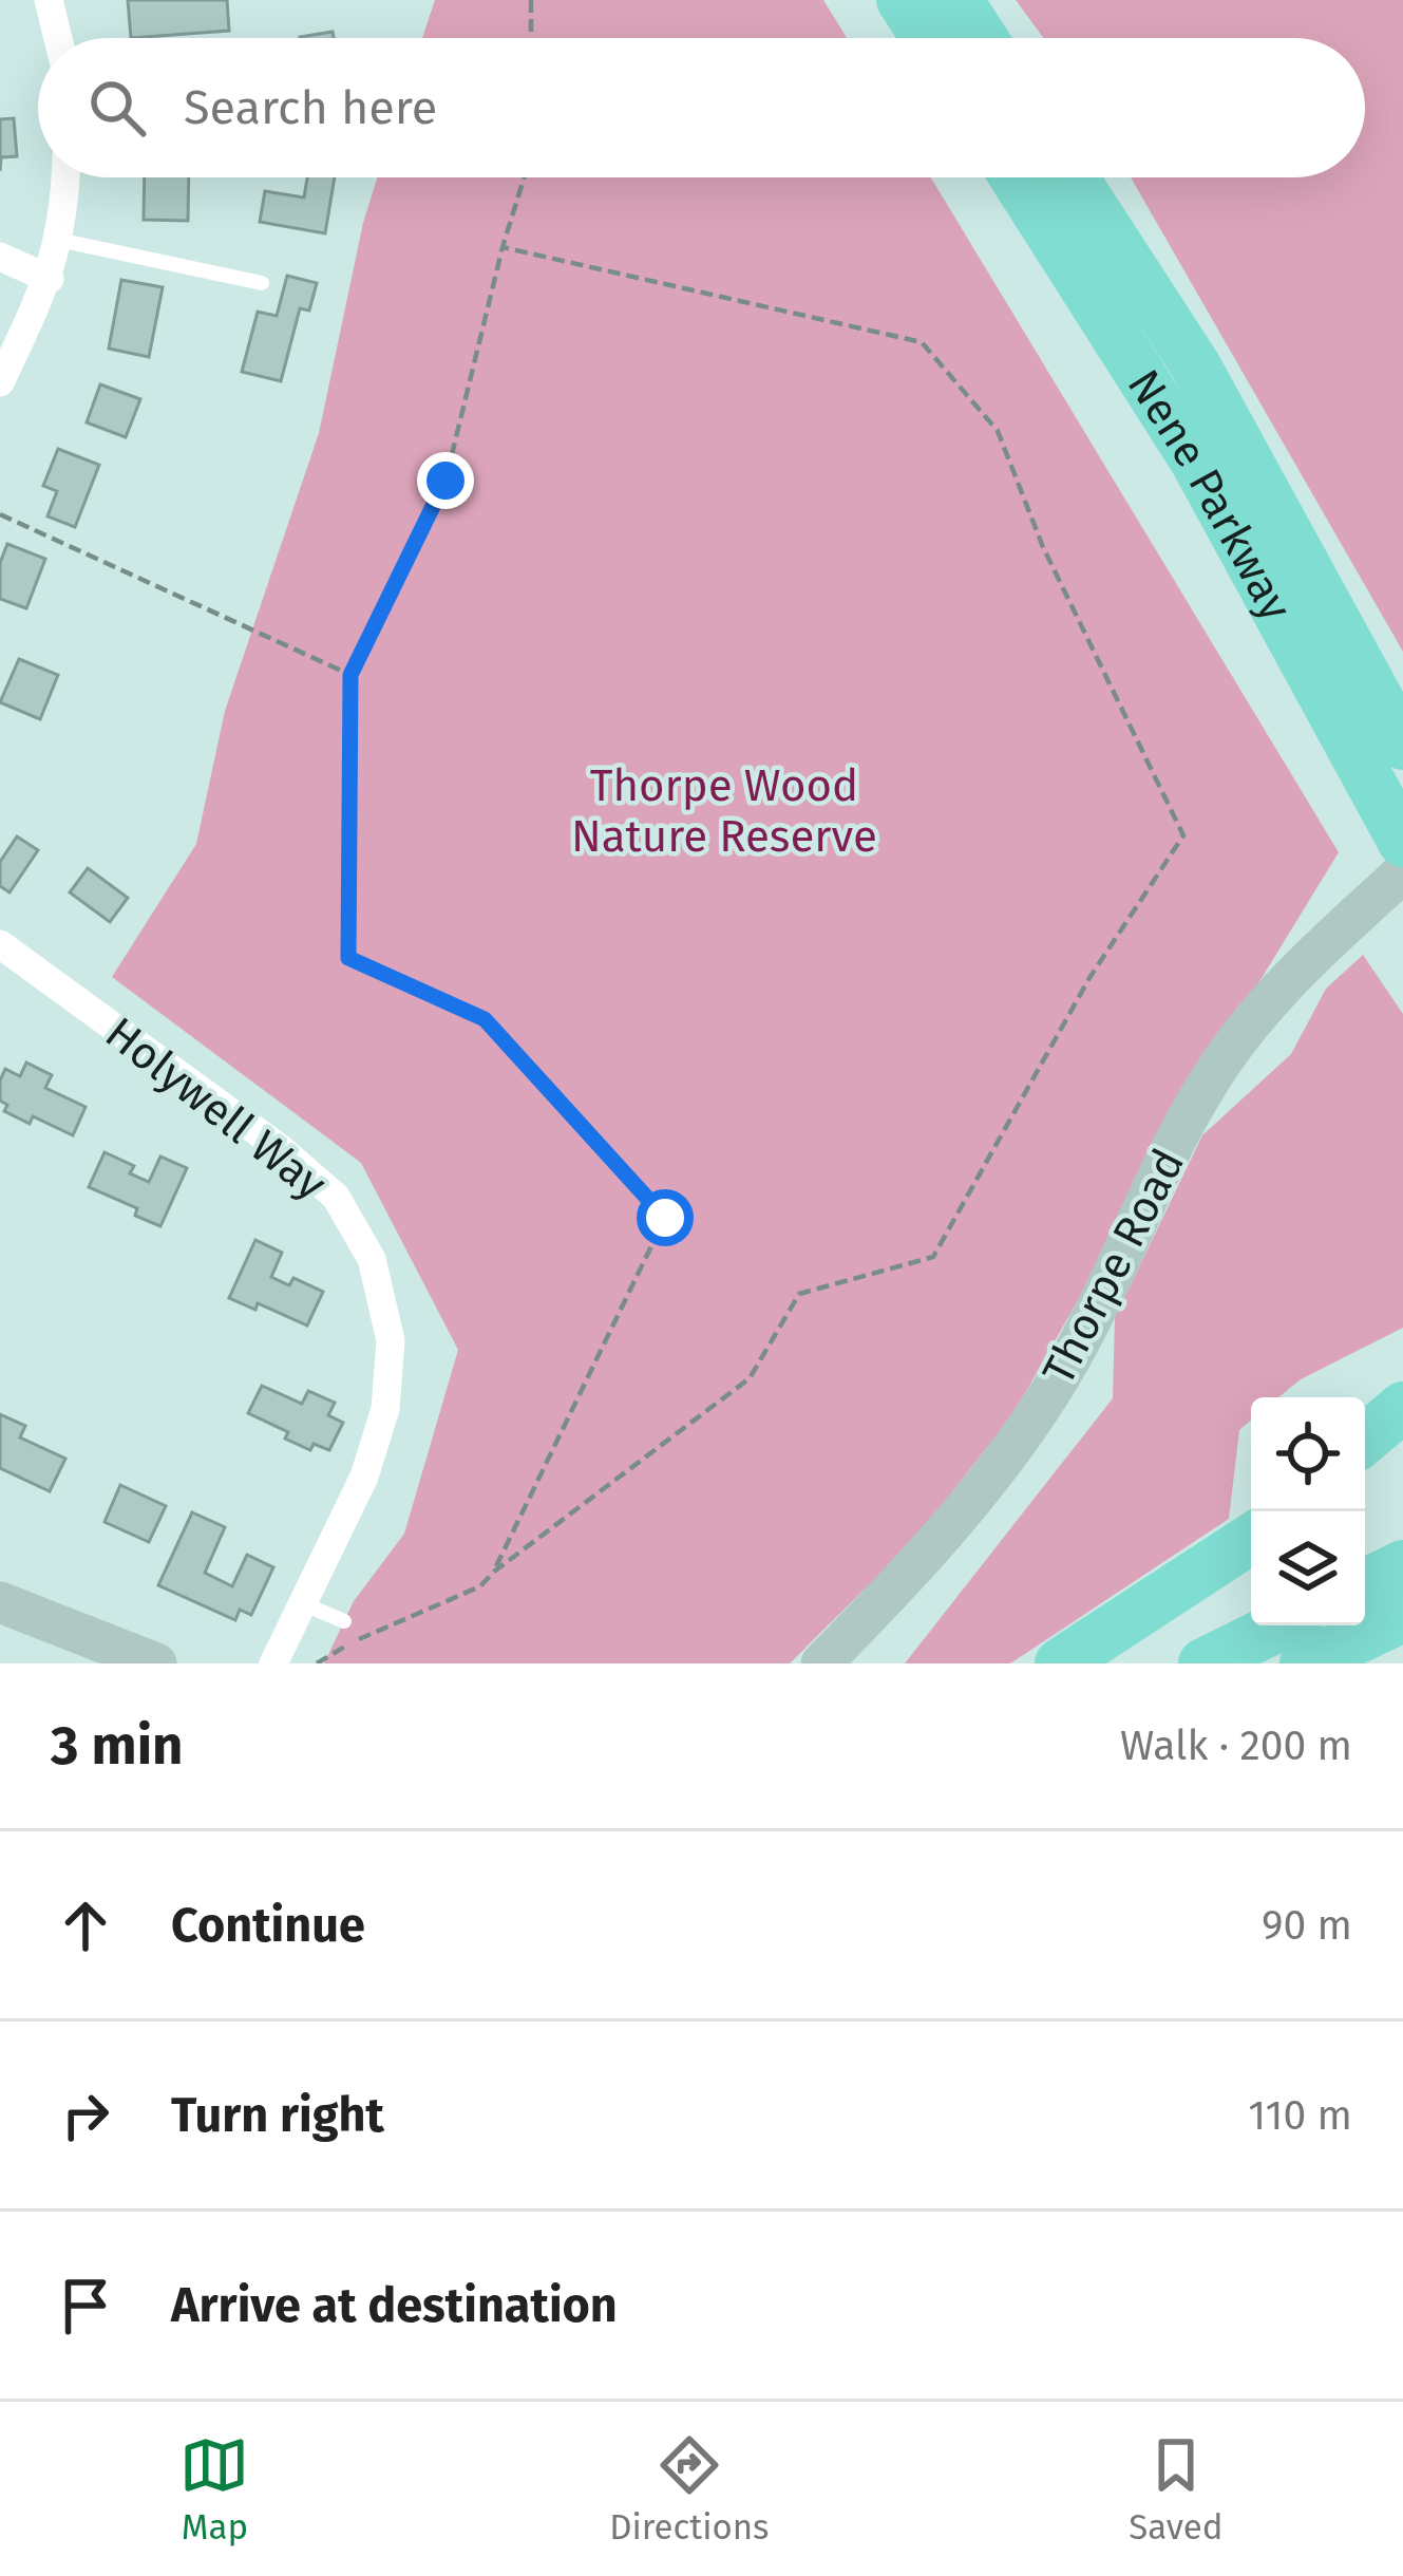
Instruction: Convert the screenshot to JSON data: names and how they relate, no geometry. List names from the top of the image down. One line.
{"streets":{"highway":["Nene Parkway"],"street":["Holywell Way","Thorpe Road"]},"parks":["Thorpe Wood Nature Reserve"],"page":{"search":"Search here","heading":["3 min","Walk · 200 m"],"list":[["Continue","90 m"],["Turn right","110 m"],"Arrive at destination"],"nav":["Map","Directions","Saved"]}}
